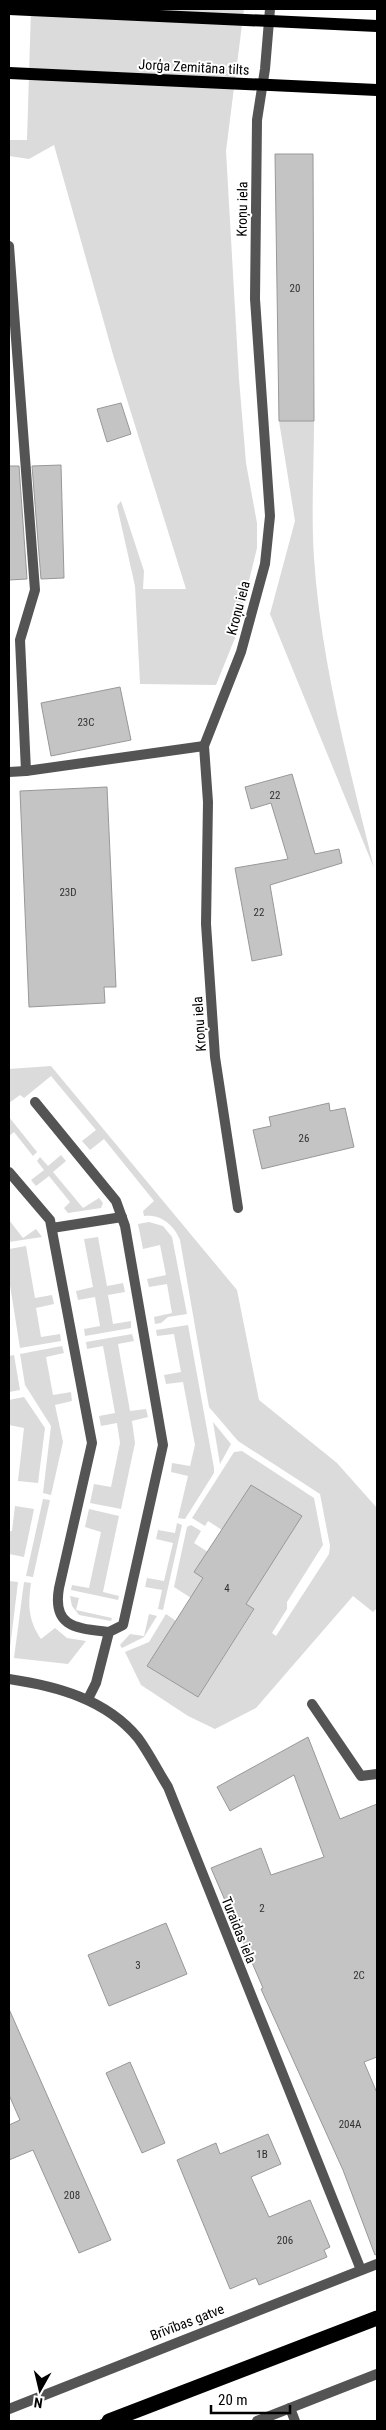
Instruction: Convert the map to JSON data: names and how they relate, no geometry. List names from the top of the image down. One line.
{"streets":{"main road":["Jorģa Zemitāna tilts"],"street":["Kroņu iela","Turaidas iela","Brīvības gatve"]},"crossings":[["Turaidas iela","Brīvības gatve"]],"house_numbers":["20","23C","22","23D","22","26","4","2","3","2C","204A","1B","208","206"],"scale_bar":"20 m","north":"bottom"}
